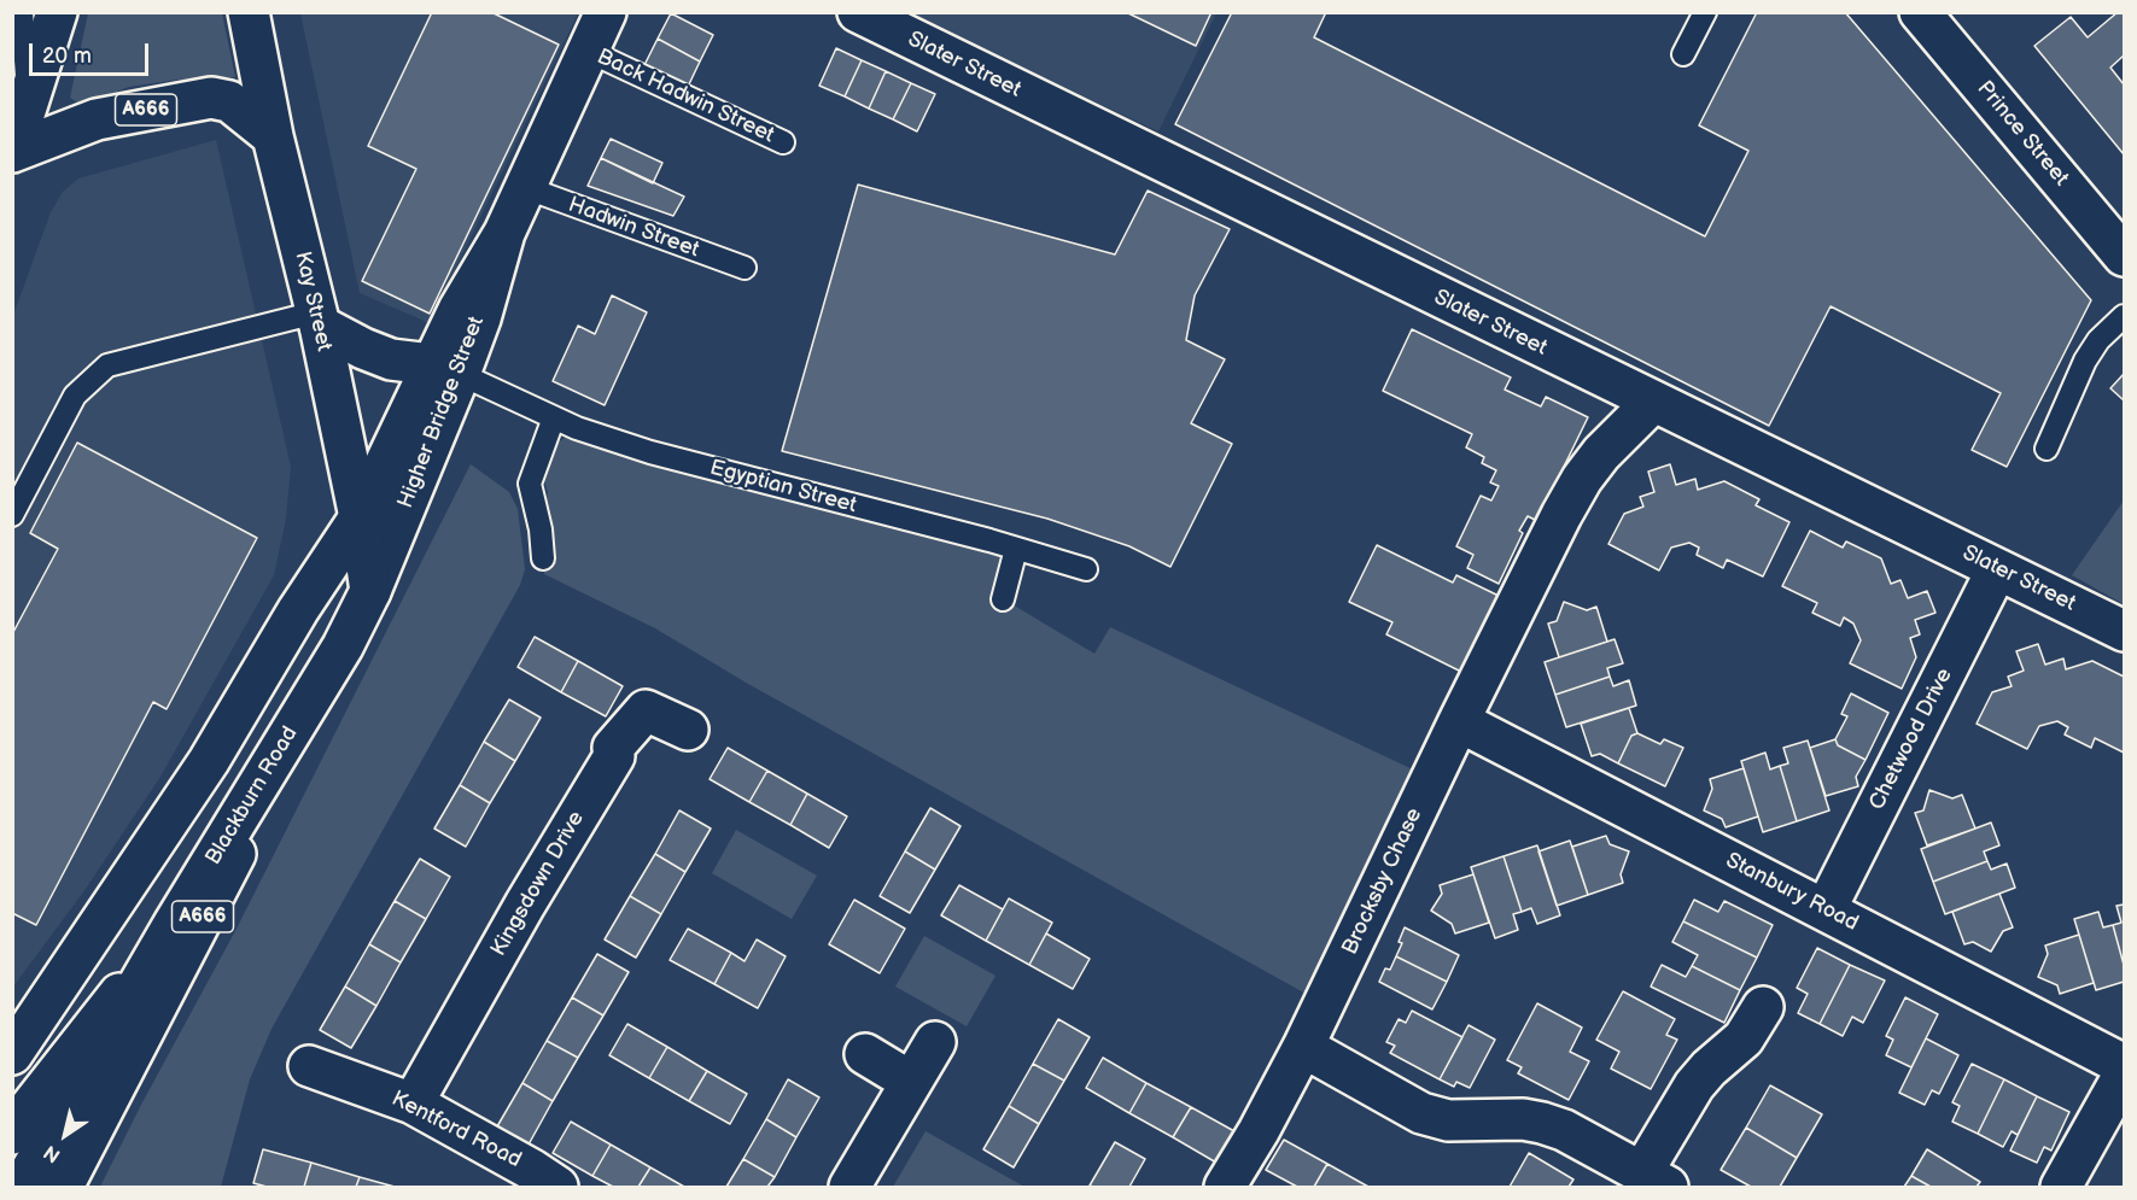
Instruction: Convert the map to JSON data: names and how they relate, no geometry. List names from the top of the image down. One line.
{"streets":{"main road":["Slater Street","A666","Prince Street","Kay Street","Higher Bridge Street","Chetwood Drive","Blackburn Road","Brocksby Chase","Kingsdown Drive","Stanbury Road","Kentford Road"],"lane":["Back Hadwin Street","Hadwin Street","Egyptian Street"]},"crossings":[["Slater Street","Chetwood Drive"],["Slater Street","Brocksby Chase"],["Back Hadwin Street","Higher Bridge Street"],["A666","Kay Street"],["A666","Blackburn Road"],["Hadwin Street","Higher Bridge Street"],["Kay Street","Higher Bridge Street"],["Kay Street","Blackburn Road"],["Higher Bridge Street","Egyptian Street"],["Higher Bridge Street","Blackburn Road"],["Chetwood Drive","Stanbury Road"],["Brocksby Chase","Stanbury Road"],["Kingsdown Drive","Kentford Road"]],"scale_bar":"20 m","north":"bottom left"}
